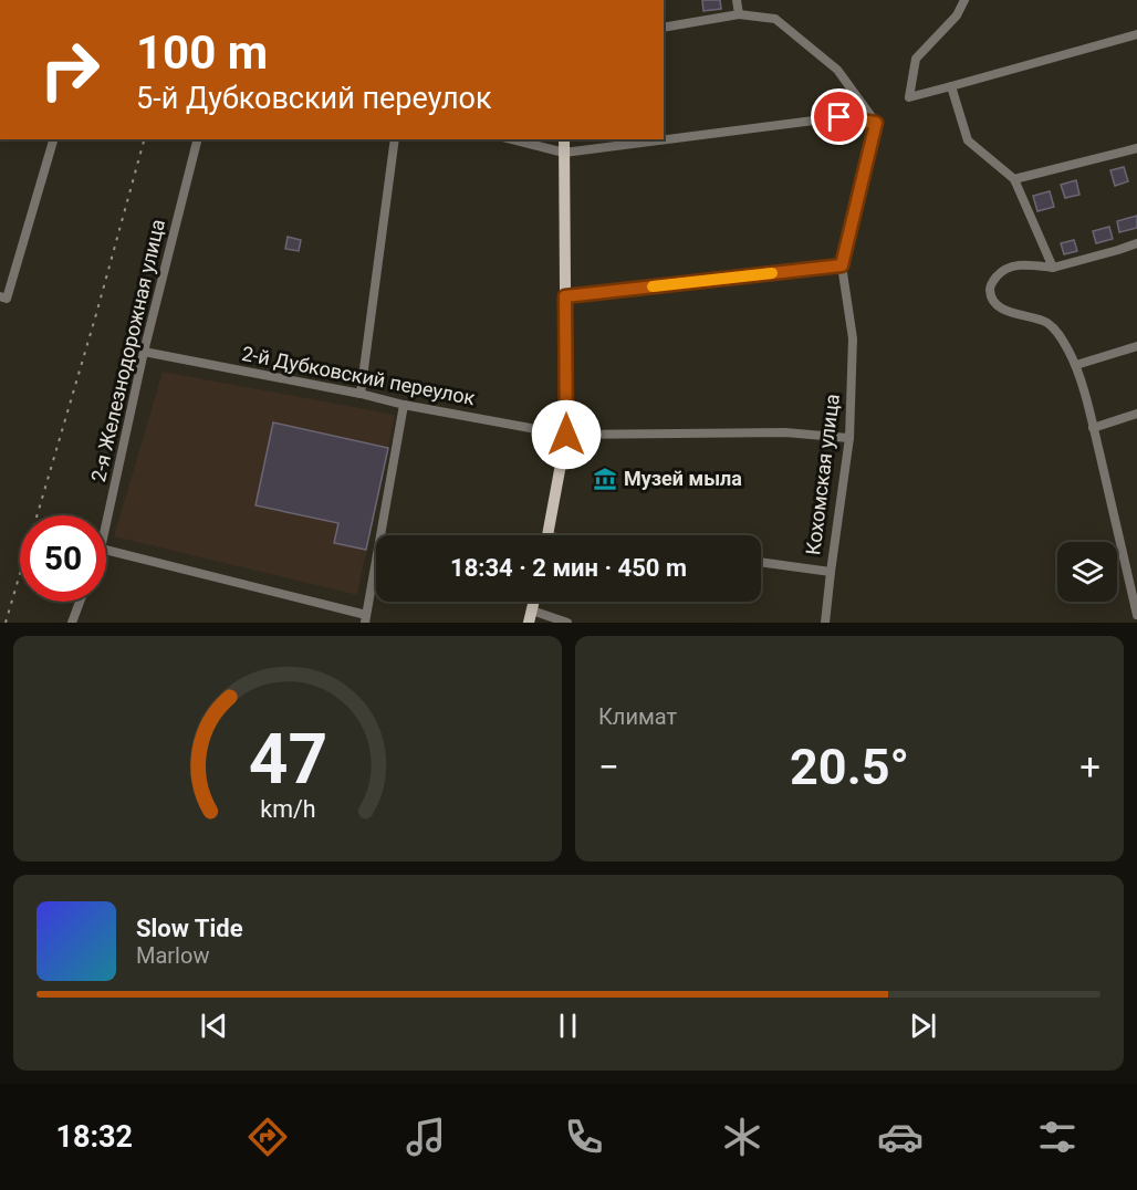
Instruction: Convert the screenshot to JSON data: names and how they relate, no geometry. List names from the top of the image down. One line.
{"streets":{"street":["2-я Железнодорожная улица","2-й Дубковский переулок","Кохомская улица"]},"crossings":[["2-я Железнодорожная улица","2-й Дубковский переулок"],["2-й Дубковский переулок","Кохомская улица"]],"places":{"museum":["Музей мыла"]},"page":{"turn":["100 m","5-й Дубковский переулок"],"limit":"50","trip":"18:34 · 2 мин · 450 m","tile":"Климат","heat":["−","20.5°","+"],"song":["Slow Tide","Marlow"],"tabs":"18:32","gauge":["47","km/h"]}}
